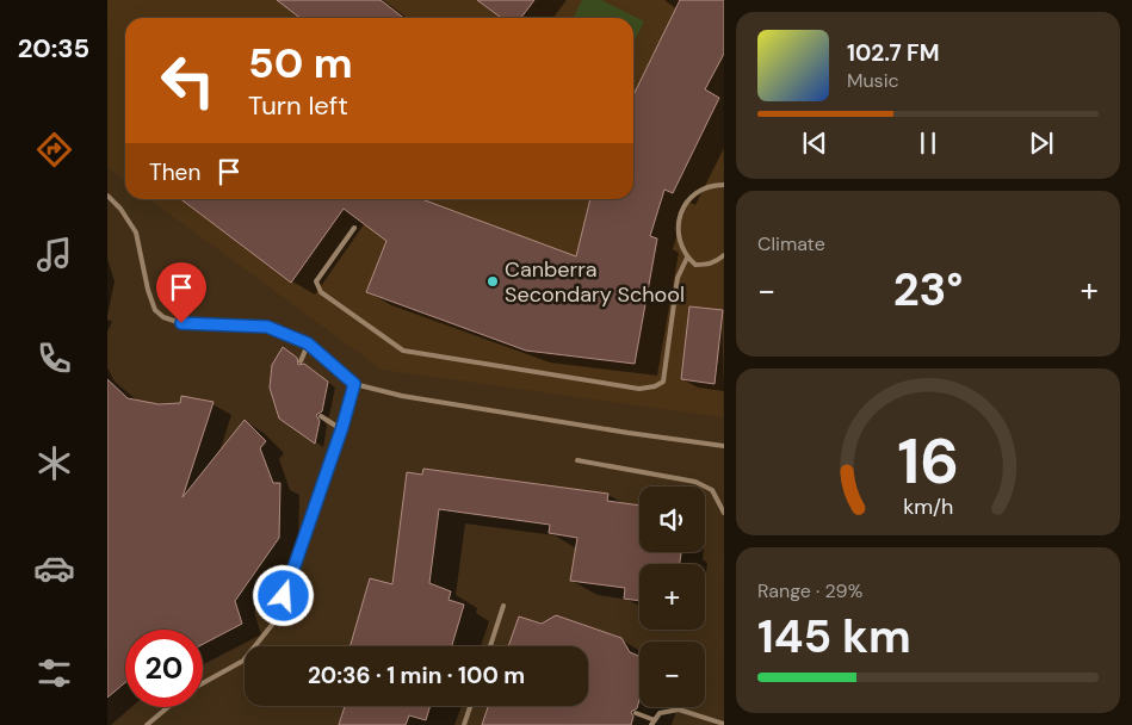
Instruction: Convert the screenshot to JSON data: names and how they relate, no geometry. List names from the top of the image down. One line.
{"places":["Canberra Secondary School"],"page":{"tabs":"20:35","turn":["50 m","Turn left"],"song":["102.7 FM","Music"],"then":"Then","tile":["Climate",["Range · 29%","145 km"]],"heat":["−","23°","+"],"map_buttons":["+","−"],"limit":"20","trip":"20:36 · 1 min · 100 m","gauge":["16","km/h"]}}
